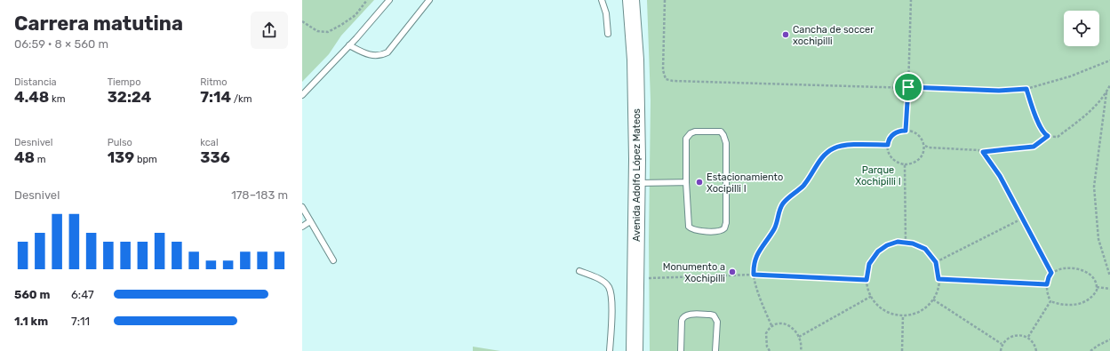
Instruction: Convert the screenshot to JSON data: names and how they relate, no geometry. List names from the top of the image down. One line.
{"streets":{"street":["Avenida Adolfo López Mateos"]},"parks":["Parque Xochipilli I"],"places":["Cancha de soccer xochipilli","Estacionamiento Xocipilli I","Monumento a Xochipilli"],"page":{"heading":["Carrera matutina","06:59 · 8 × 560 m"],"stats":[["Distancia","4.48 km"],["Tiempo","32:24"],["Ritmo","7:14 /km"],["Desnivel","48 m"],["Pulso","139 bpm"],["kcal","336"]],"chart":["Desnivel","178–183 m"],"list":[{"name":"560 m","note":"6:47"},{"name":"1.1 km","note":"7:11"}]}}
